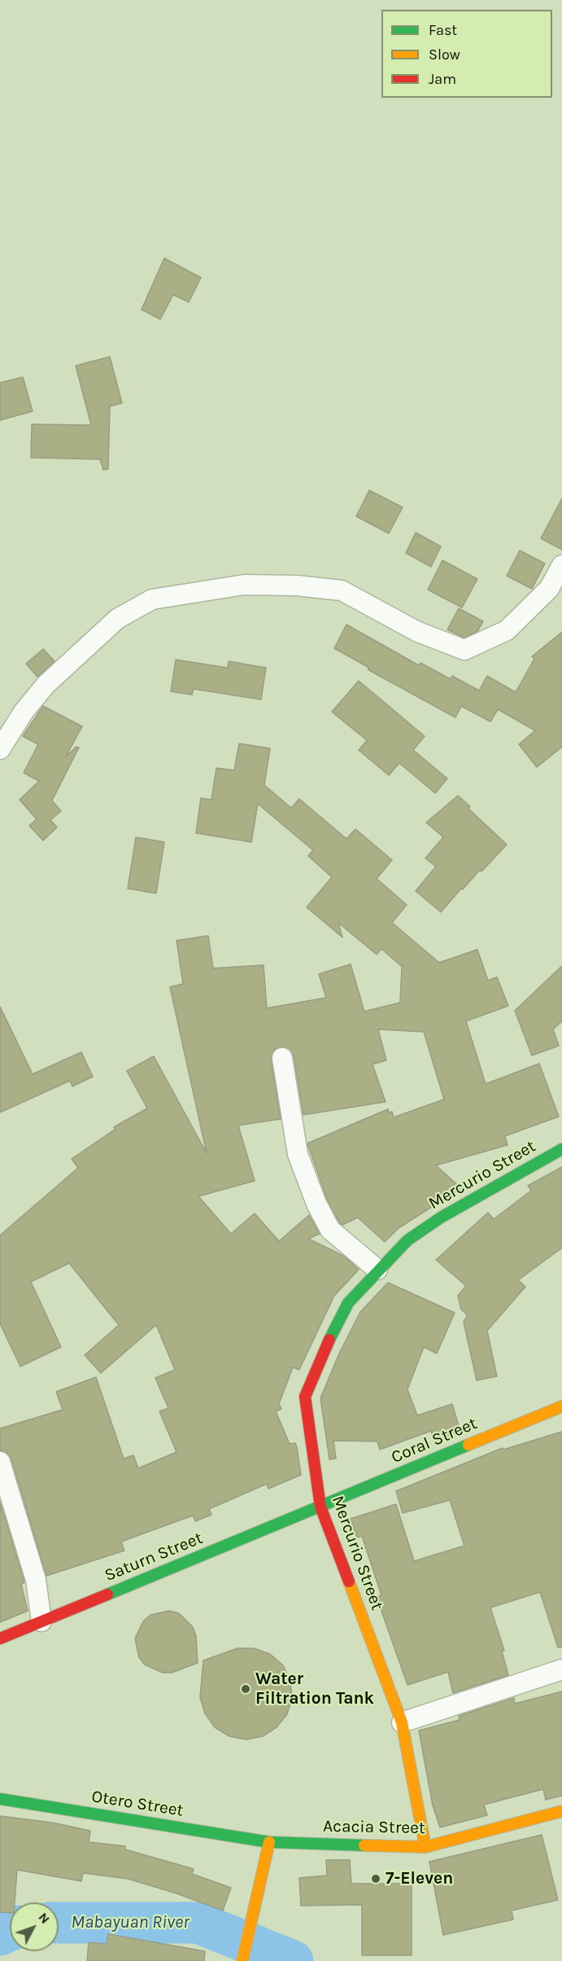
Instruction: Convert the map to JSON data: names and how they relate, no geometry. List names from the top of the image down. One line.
{"streets":{"street":["Mercurio Street","Coral Street","Saturn Street","Otero Street","Acacia Street"]},"crossings":[["Mercurio Street","Coral Street"],["Mercurio Street","Saturn Street"],["Mercurio Street","Acacia Street"],["Coral Street","Saturn Street"],["Otero Street","Acacia Street"]],"water":["Mabayuan River"],"places":["Water Filtration Tank","7-Eleven"],"legend":["Fast","Slow","Jam"],"north":"top right"}
